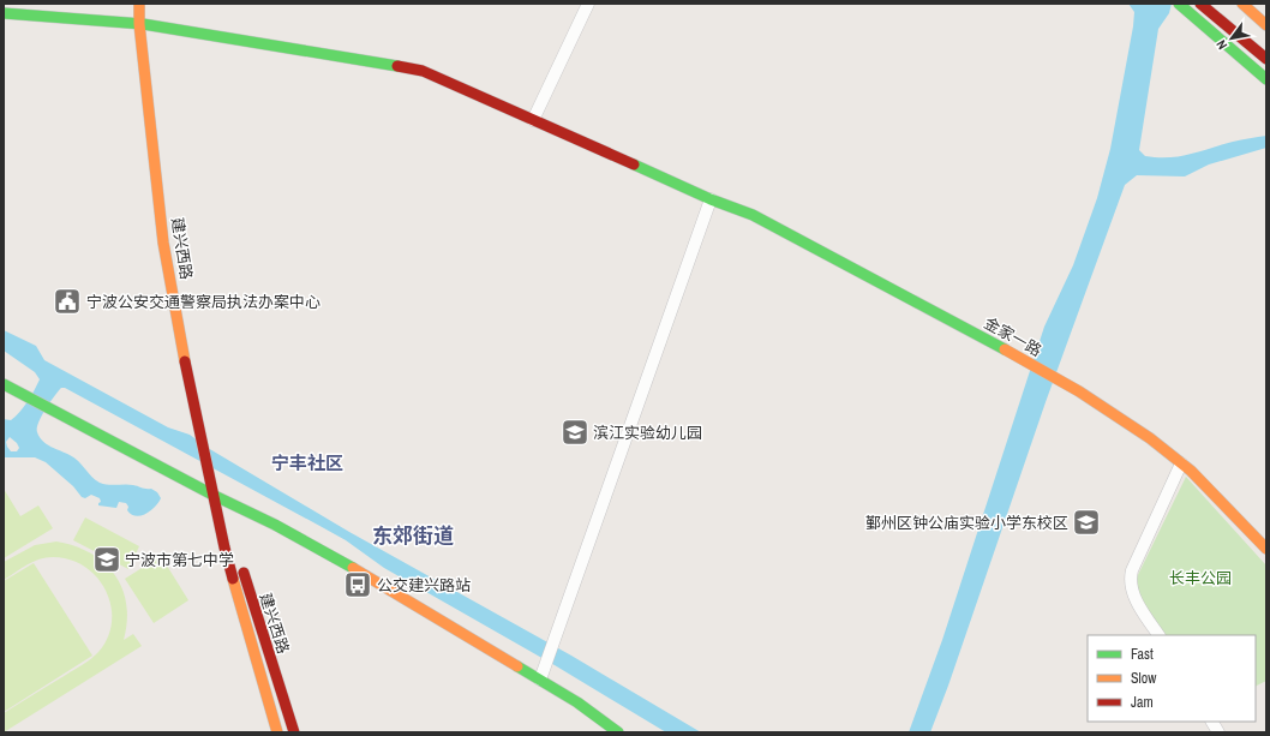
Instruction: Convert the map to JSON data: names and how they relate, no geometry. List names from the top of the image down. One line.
{"streets":{"main road":["建兴西路","金家一路"]},"crossings":[["建兴西路","金家一路"]],"districts":["宁丰社区","东郊街道"],"parks":["长丰公园"],"places":{"public building":["宁波公安交通警察局执法办案中心"],"school or university":["滨江实验幼儿园","鄞州区钟公庙实验小学东校区","宁波市第七中学"],"bus stop":["公交建兴路站"]},"legend":["Fast","Slow","Jam"],"north":"bottom left"}
